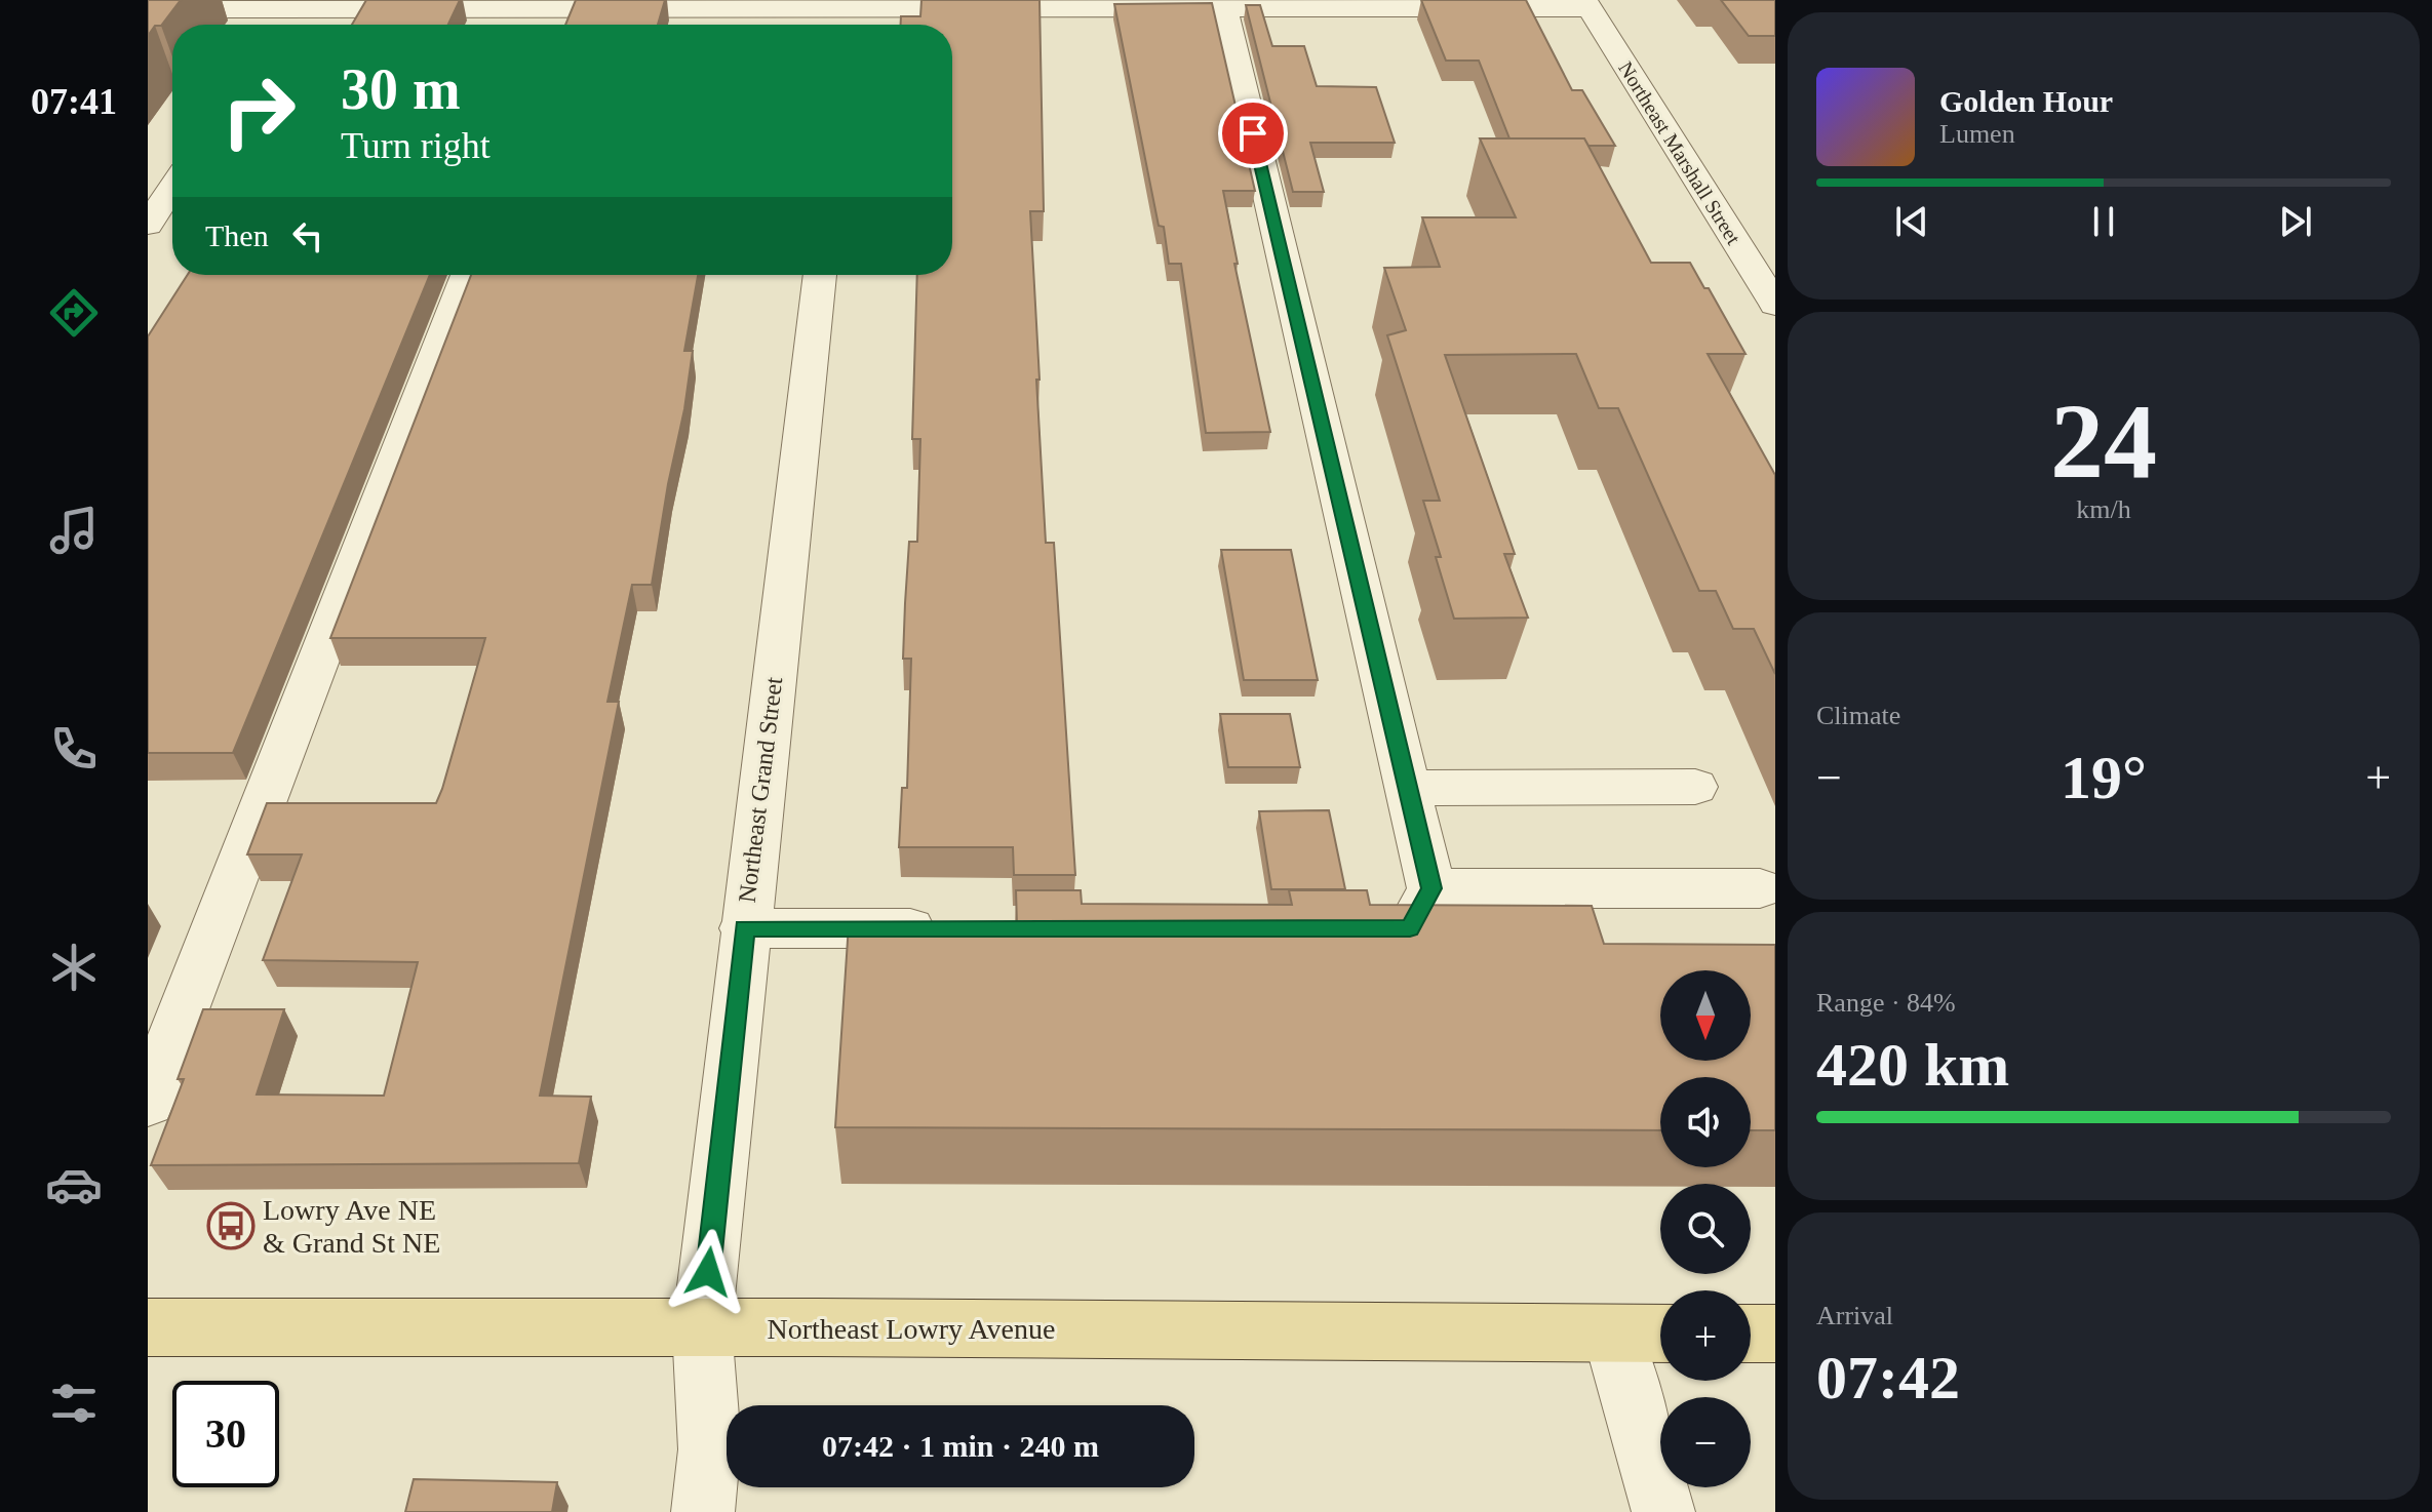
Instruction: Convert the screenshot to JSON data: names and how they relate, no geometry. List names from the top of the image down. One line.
{"streets":{"main road":["Northeast Lowry Avenue"],"street":["Northeast Marshall Street","Northeast Grand Street"]},"crossings":[["Northeast Grand Street","Northeast Lowry Avenue"]],"places":{"bus stop":["Lowry Ave NE & Grand St NE"]},"north":"bottom","page":{"tabs":"07:41","turn":["30 m","Turn right"],"song":["Golden Hour","Lumen"],"then":"Then","tile":[["24","km/h"],"Climate",["Range · 84%","420 km"],["Arrival","07:42"]],"heat":["−","19°","+"],"map_buttons":["+","−"],"limit":"30","trip":"07:42 · 1 min · 240 m"}}
